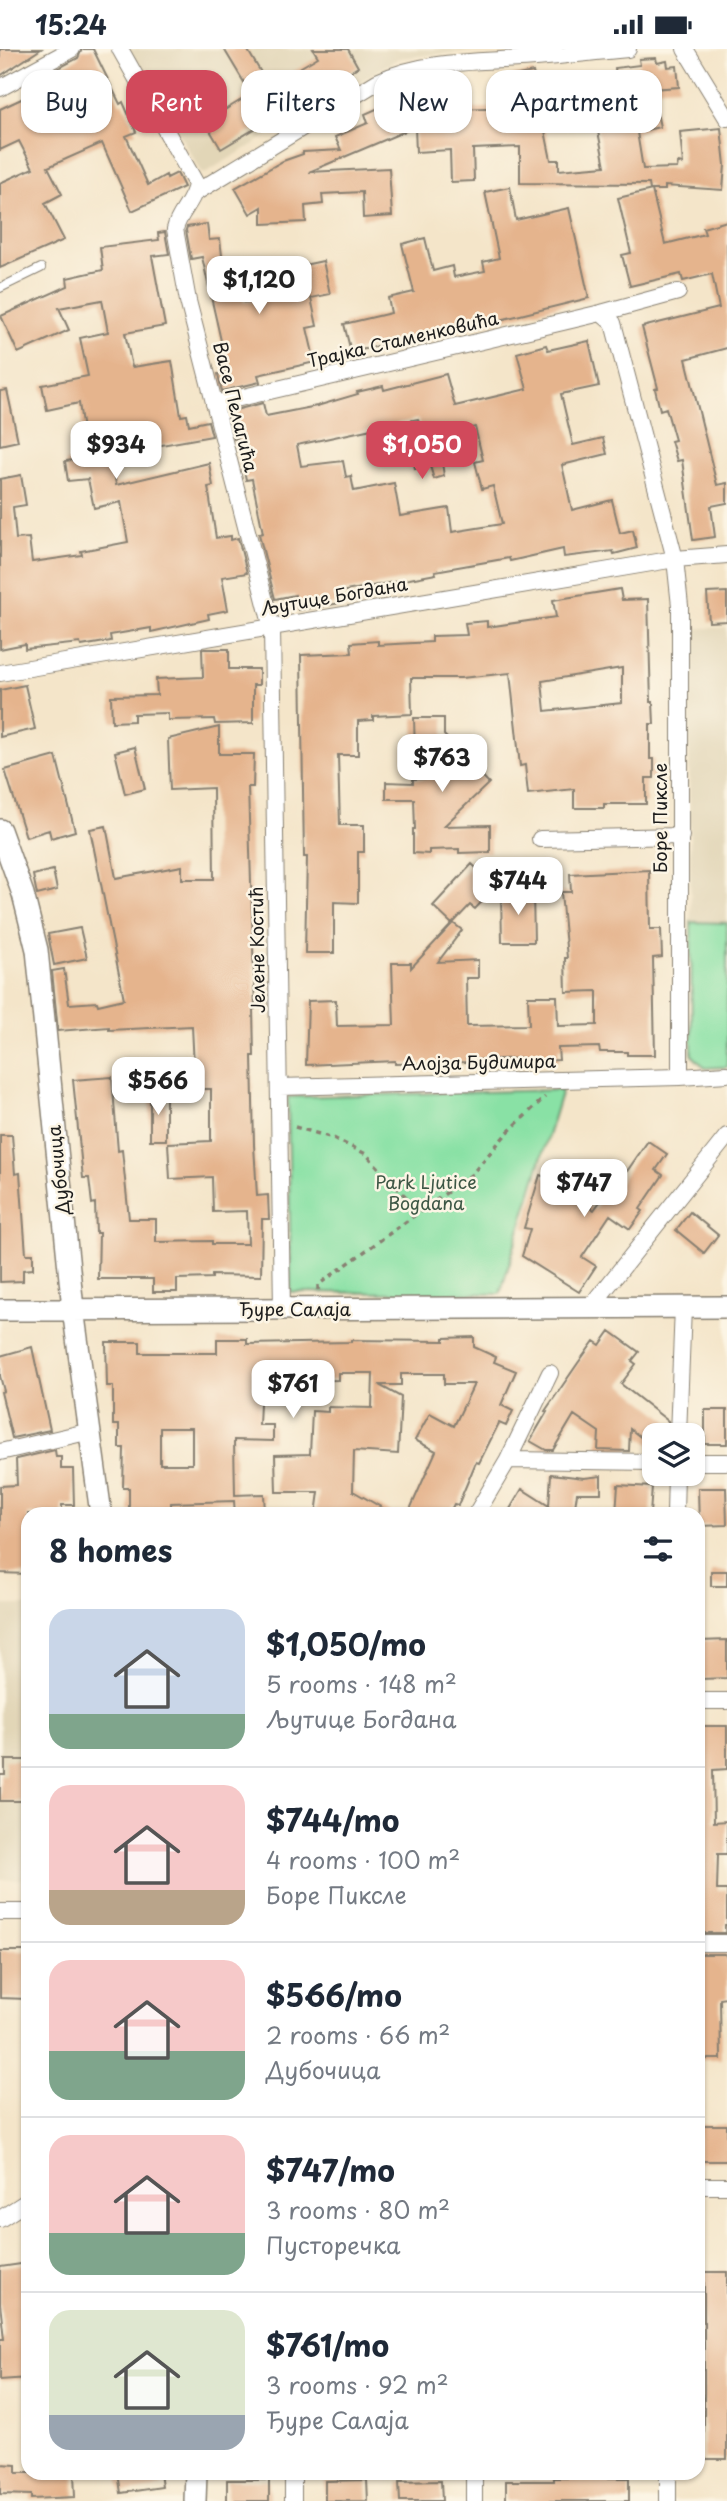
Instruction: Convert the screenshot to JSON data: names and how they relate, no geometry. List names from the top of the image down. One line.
{"streets":{"street":["Трајка Стаменковића","Васе Пелагића","Љутице Богдана","Боре Пиксле","Јелене Костић","Алојза Будимира","Дубочица","Ђуре Салаја"]},"crossings":[["Трајка Стаменковића","Васе Пелагића"],["Васе Пелагића","Јелене Костић"],["Љутице Богдана","Боре Пиксле"],["Љутице Богдана","Јелене Костић"],["Боре Пиксле","Алојза Будимира"],["Јелене Костић","Алојза Будимира"],["Јелене Костић","Ђуре Салаја"],["Дубочица","Ђуре Салаја"]],"parks":["Park Ljutice Bogdana"],"page":{"status":"15:24","chip":["Buy","Rent","Filters","New","Apartment"],"price":["$1,120","$934","$1,050","$763","$744","$566","$747","$761"],"heading":"8 homes","list":[{"name":"$1,050/mo","note":"5 rooms · 148 m² · Љутице Богдана"},{"name":"$744/mo","note":"4 rooms · 100 m² · Боре Пиксле"},{"name":"$566/mo","note":"2 rooms · 66 m² · Дубочица"},{"name":"$747/mo","note":"3 rooms · 80 m² · Пусторечка"},{"name":"$761/mo","note":"3 rooms · 92 m² · Ђуре Салаја"}]}}
